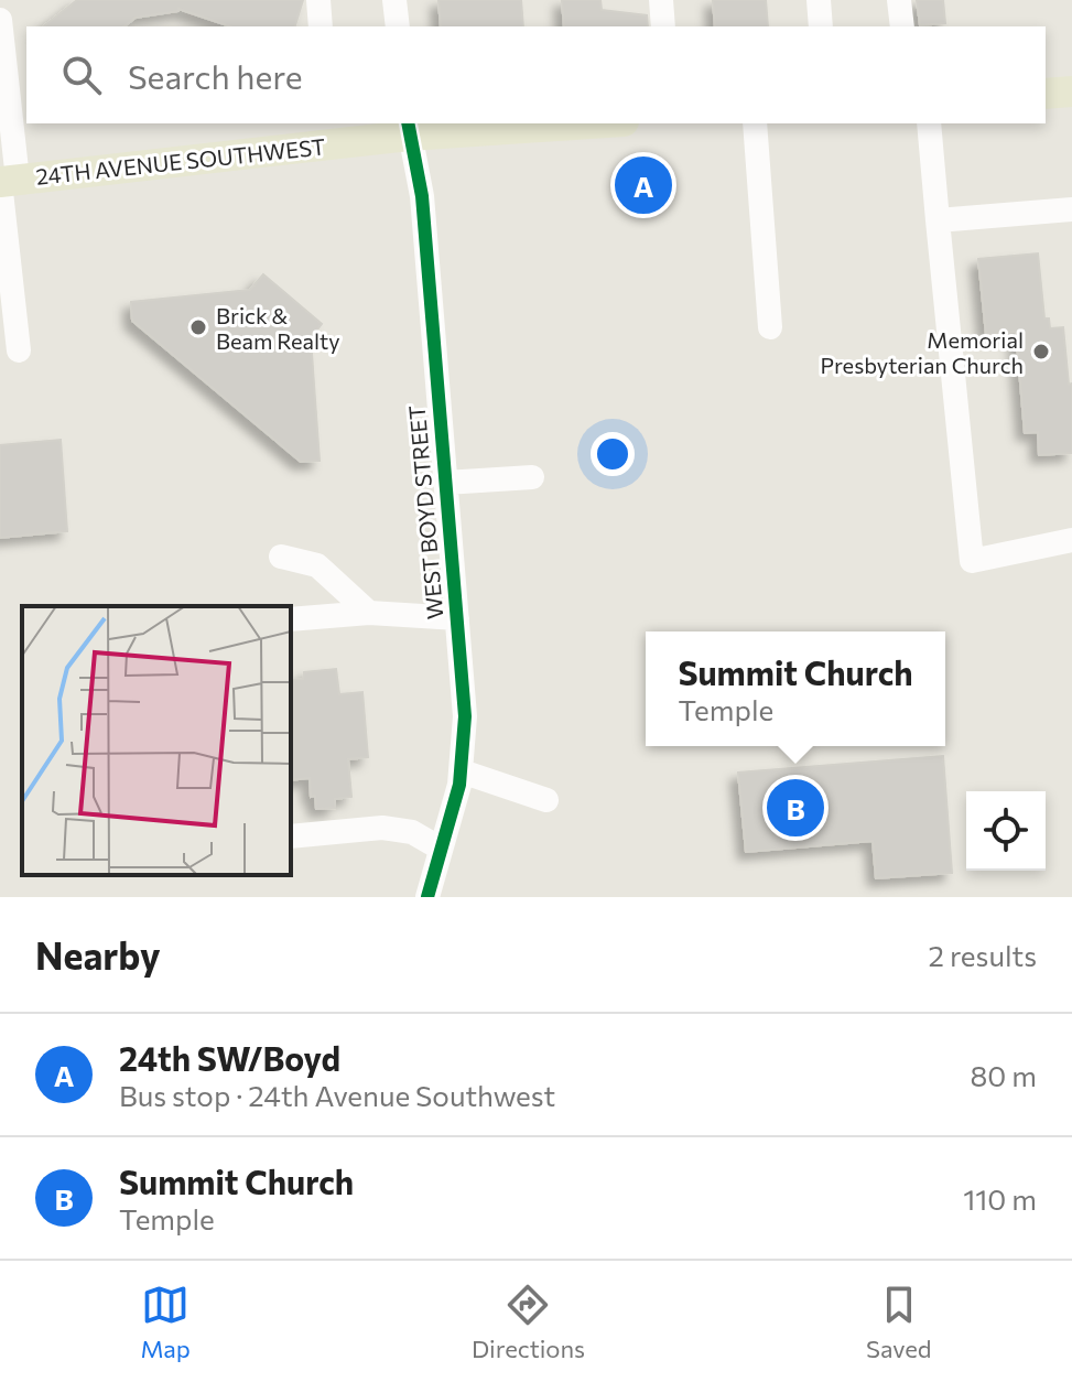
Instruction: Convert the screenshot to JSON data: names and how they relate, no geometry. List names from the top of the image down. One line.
{"streets":{"main road":["24TH AVENUE SOUTHWEST"],"street":["WEST BOYD STREET"]},"crossings":[["24TH AVENUE SOUTHWEST","WEST BOYD STREET"]],"places":["Brick & Beam Realty","Memorial Presbyterian Church"],"page":{"search":"Search here","pins":["A","B"],"popup":["Summit Church","Temple"],"heading":["Nearby","2 results"],"list":[{"mark":"A","name":"24th SW/Boyd","note":"Bus stop · 24th Avenue Southwest","value":"80 m"},{"mark":"B","name":"Summit Church","note":"Temple","value":"110 m"}],"nav":["Map","Directions","Saved"]}}
